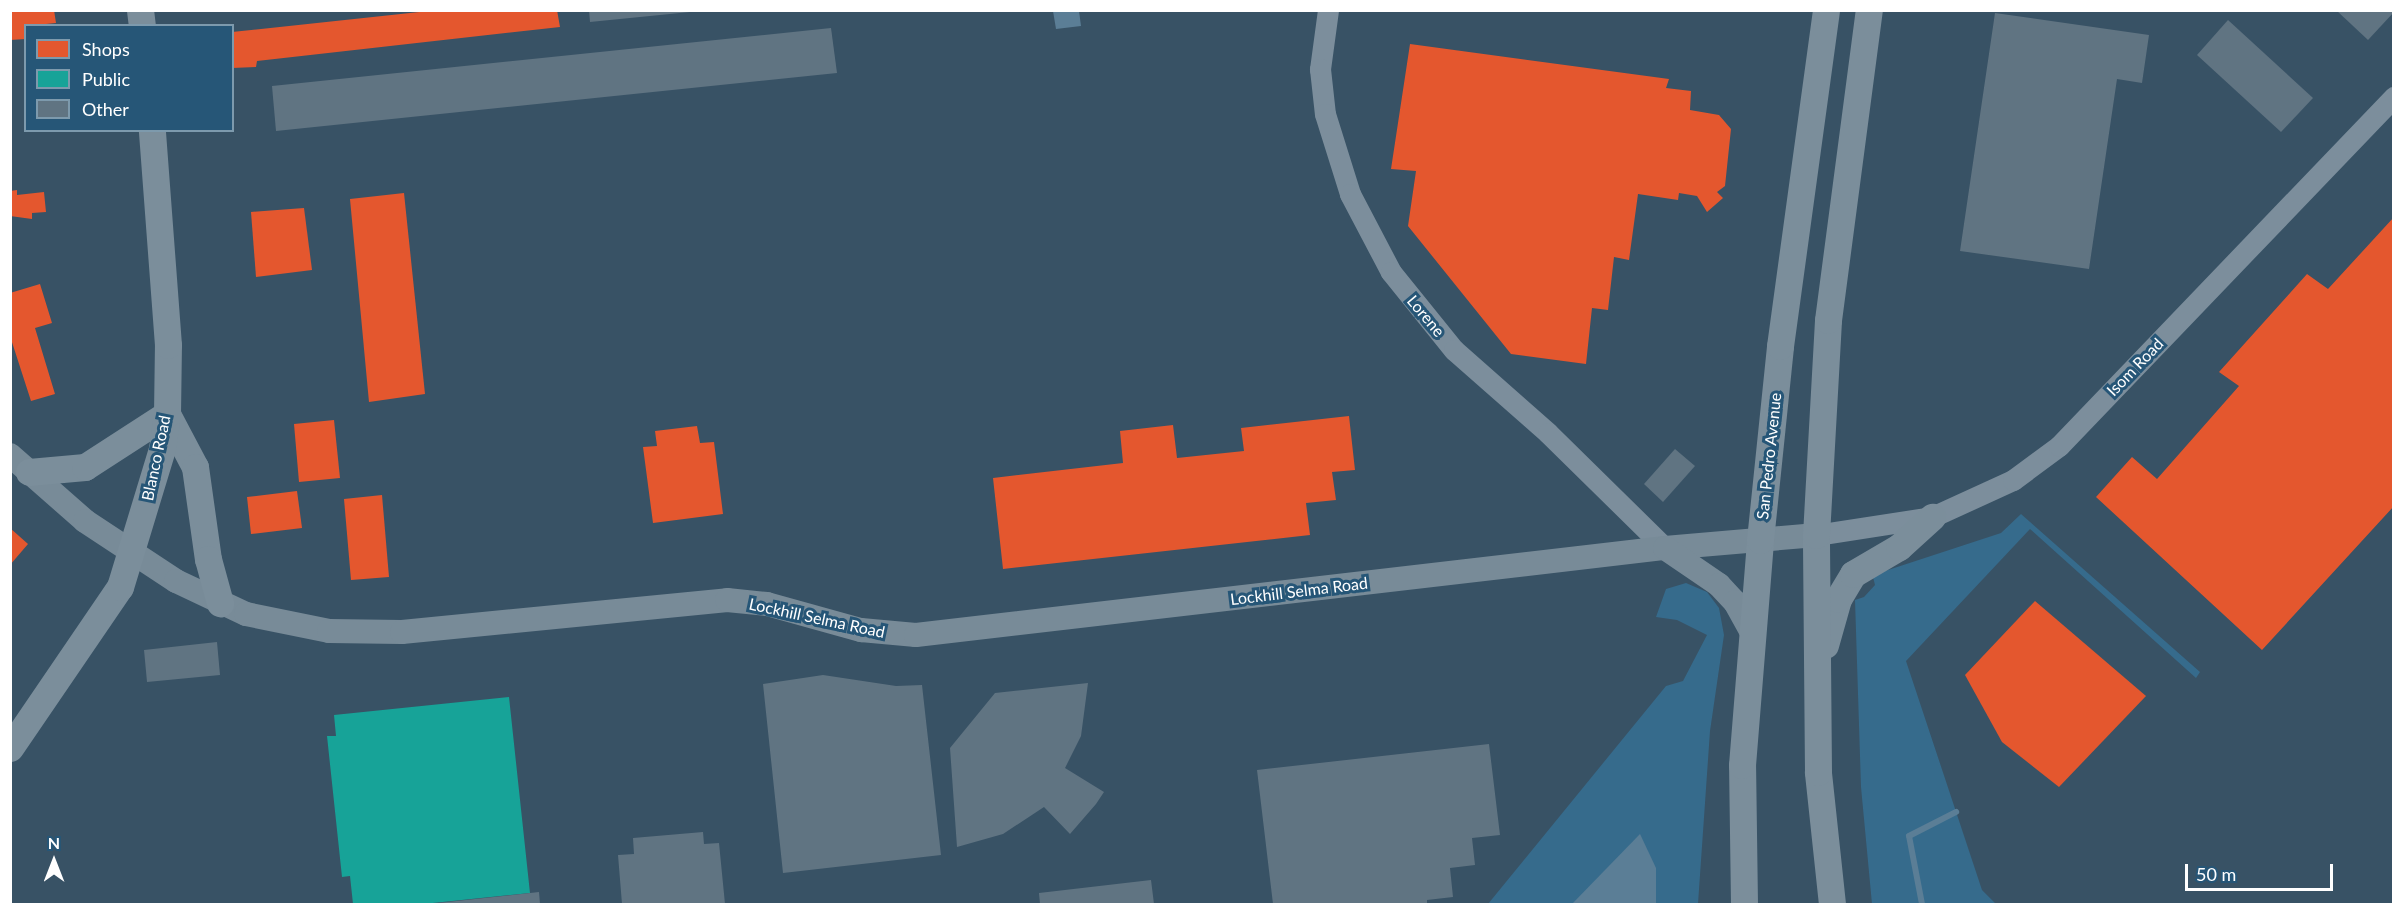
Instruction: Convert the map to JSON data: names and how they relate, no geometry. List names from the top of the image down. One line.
{"streets":{"main road":["San Pedro Avenue","Blanco Road","Lockhill Selma Road"],"street":["Lorene","Isom Road"]},"crossings":[["Lorene","Lockhill Selma Road"],["Isom Road","Lockhill Selma Road"],["San Pedro Avenue","Lockhill Selma Road"],["Blanco Road","Lockhill Selma Road"]],"legend":["Shops","Public","Other"],"scale_bar":"50 m","north":"top"}
